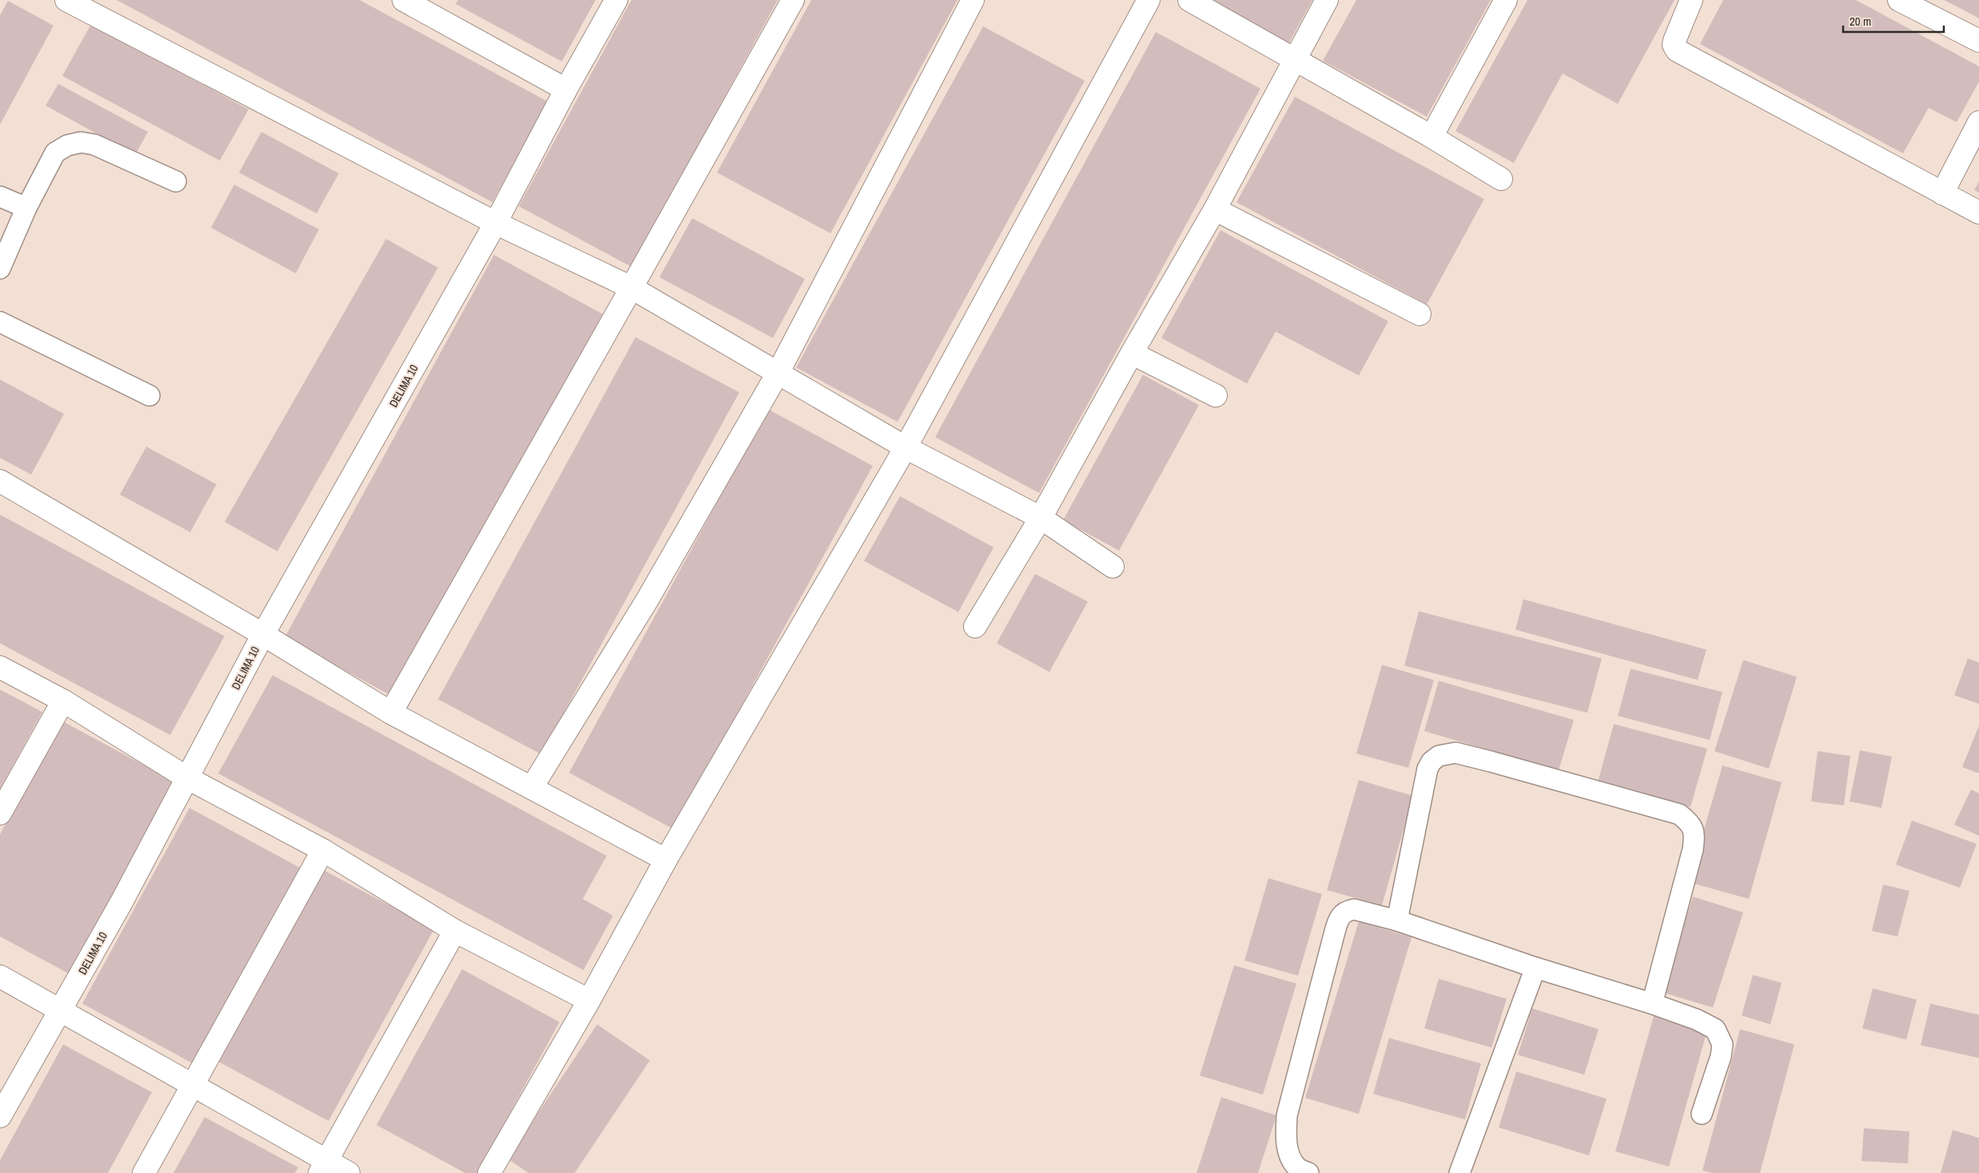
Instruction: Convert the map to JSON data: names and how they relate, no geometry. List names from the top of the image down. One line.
{"streets":{"street":["DELIMA 10"]},"scale_bar":"20 m"}
